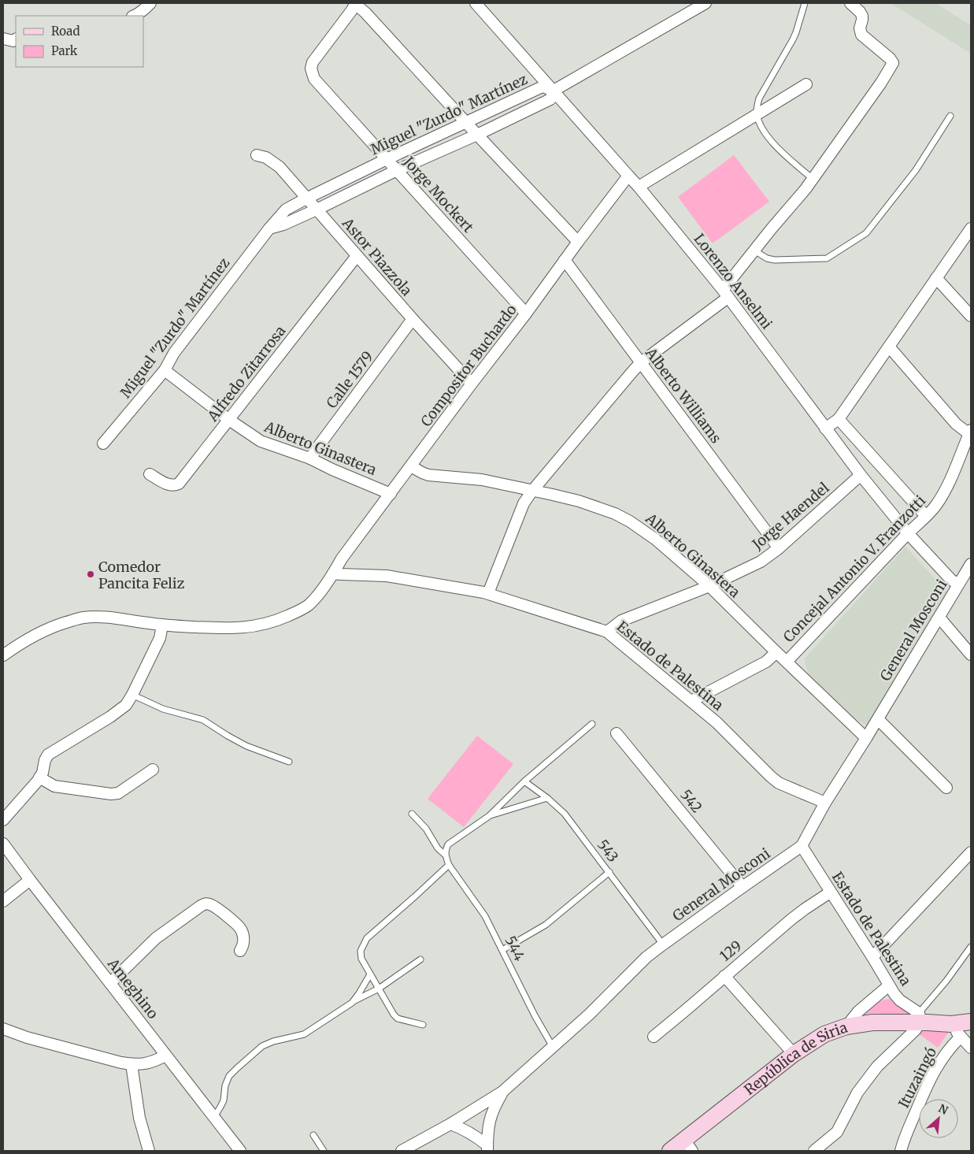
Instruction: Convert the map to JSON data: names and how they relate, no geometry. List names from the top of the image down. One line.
{"streets":{"street":["Miguel \"Zurdo\" Martínez","Jorge Mockert","Astor Piazzola","Lorenzo Anselmi","Compositor Buchardo","Alfredo Zitarrosa","Calle 1579","Alberto Williams","Alberto Ginastera","Jorge Haendel","Concejal Antonio V. Franzotti","General Mosconi","Estado de Palestina","542","129","Ameghino","República de Siria","Ituzaingó"],"lane":["543","544"]},"crossings":[["Miguel \"Zurdo\" Martínez","Jorge Mockert"],["Miguel \"Zurdo\" Martínez","Astor Piazzola"],["Miguel \"Zurdo\" Martínez","Lorenzo Anselmi"],["Miguel \"Zurdo\" Martínez","Alberto Ginastera"],["Jorge Mockert","Compositor Buchardo"],["Astor Piazzola","Compositor Buchardo"],["Astor Piazzola","Alfredo Zitarrosa"],["Astor Piazzola","Calle 1579"],["Lorenzo Anselmi","Compositor Buchardo"],["Lorenzo Anselmi","Jorge Haendel"],["Lorenzo Anselmi","Concejal Antonio V. Franzotti"],["Lorenzo Anselmi","General Mosconi"],["Compositor Buchardo","Alberto Williams"],["Compositor Buchardo","Alberto Ginastera"],["Compositor Buchardo","Estado de Palestina"],["Alfredo Zitarrosa","Alberto Ginastera"],["Calle 1579","Alberto Ginastera"],["Alberto Williams","Jorge Haendel"],["Alberto Ginastera","Jorge Haendel"],["Alberto Ginastera","Concejal Antonio V. Franzotti"],["Alberto Ginastera","General Mosconi"],["Jorge Haendel","Estado de Palestina"],["Concejal Antonio V. Franzotti","Estado de Palestina"],["General Mosconi","Estado de Palestina"],["General Mosconi","542"],["General Mosconi","543"],["General Mosconi","544"],["Estado de Palestina","129"],["Estado de Palestina","República de Siria"],["República de Siria","Ituzaingó"]],"places":["Comedor Pancita Feliz"],"legend":["Road","Park"],"north":"top right"}
